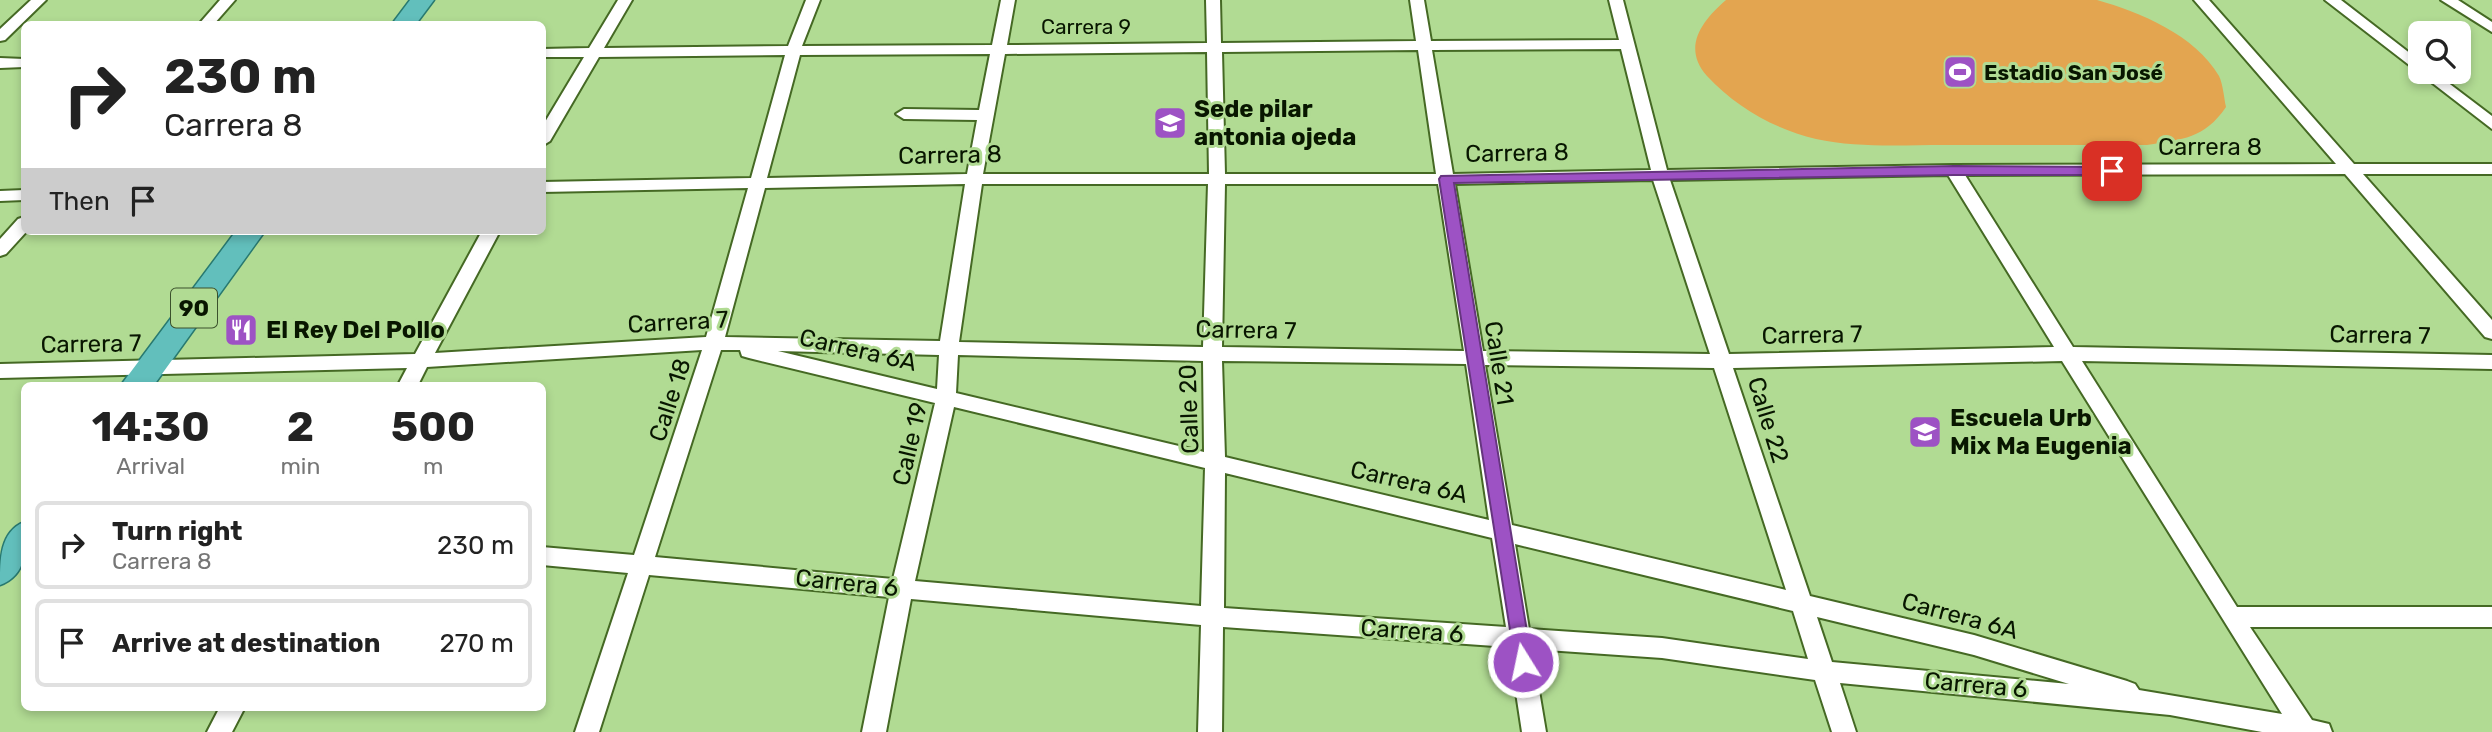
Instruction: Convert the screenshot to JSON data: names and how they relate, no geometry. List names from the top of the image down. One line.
{"streets":{"highway":["90"],"street":["Carrera 9","Carrera 8","Carrera 7","Carrera 6A","Calle 21","Calle 18","Calle 20","Calle 22","Calle 19","Carrera 6"]},"crossings":[["Carrera 9","Calle 21"],["Carrera 9","Calle 18"],["Carrera 9","Calle 20"],["Carrera 9","Calle 22"],["Carrera 9","Calle 19"],["Carrera 8","Calle 21"],["Carrera 8","Calle 18"],["Carrera 8","Calle 20"],["Carrera 8","Calle 22"],["Carrera 8","Calle 19"],["90","Carrera 7"],["Carrera 7","Carrera 6A"],["Carrera 7","Calle 21"],["Carrera 7","Calle 18"],["Carrera 7","Calle 20"],["Carrera 7","Calle 22"],["Carrera 7","Calle 19"],["Carrera 6A","Calle 21"],["Carrera 6A","Calle 18"],["Carrera 6A","Calle 20"],["Carrera 6A","Calle 22"],["Carrera 6A","Calle 19"],["Carrera 6A","Carrera 6"],["Calle 21","Carrera 6"],["Calle 18","Carrera 6"],["Calle 20","Carrera 6"],["Calle 22","Carrera 6"],["Calle 19","Carrera 6"]],"places":{"sports":["Estadio San José"],"school or university":["Sede pilar antonia ojeda","Escuela Urb Mix Ma Eugenia"],"restaurant":["El Rey Del Pollo"]},"page":{"turn":["230 m","Carrera 8"],"then":"Then","eta":["14:30","Arrival","2","min","500","m"],"list":[{"name":"Turn right","note":"Carrera 8","value":"230 m"},{"name":"Arrive at destination","value":"270 m"}]}}
